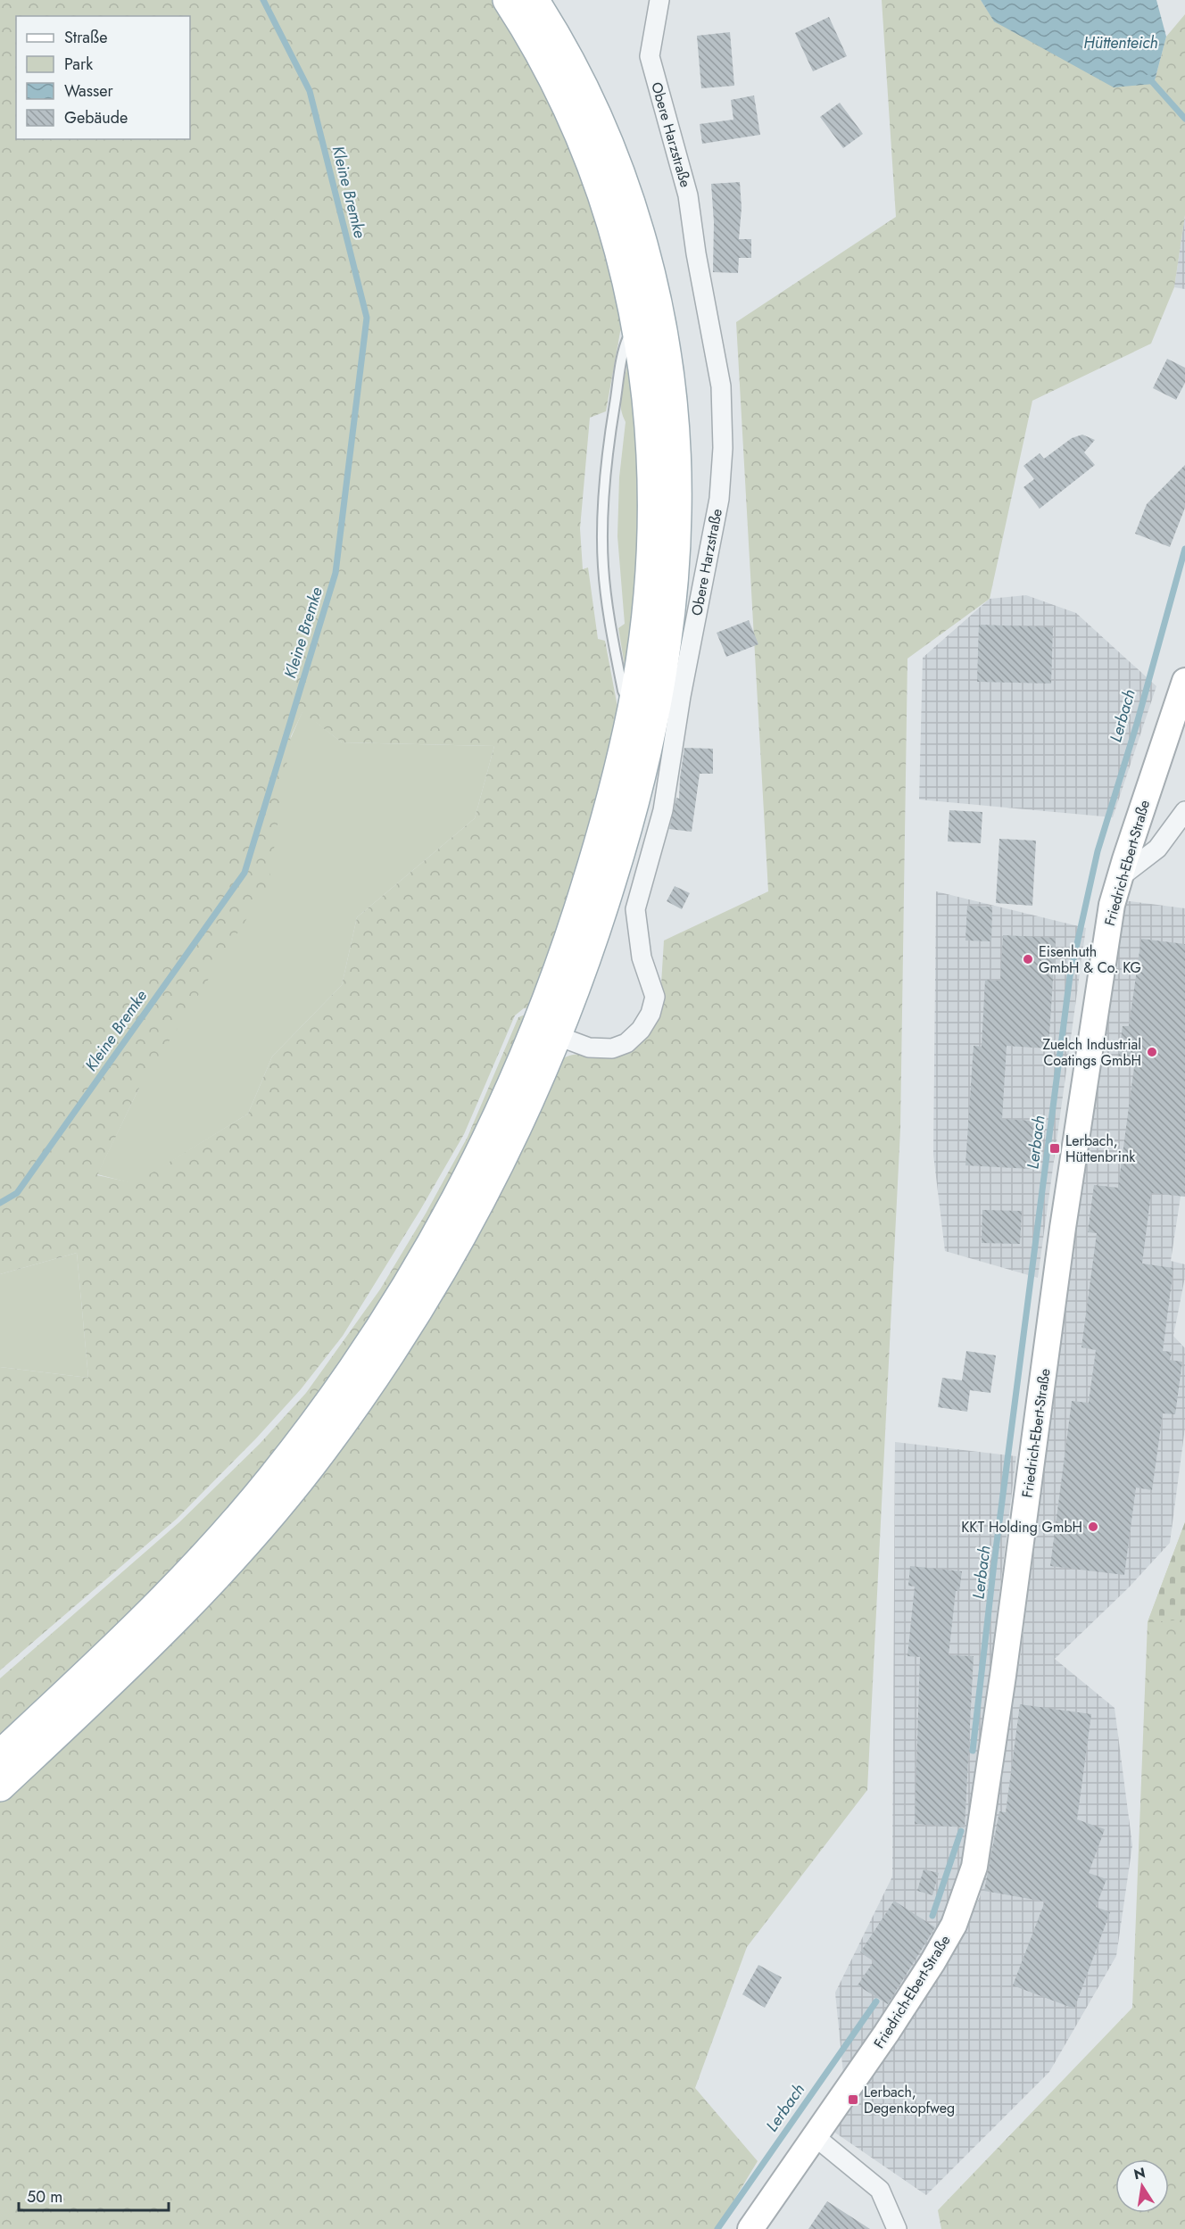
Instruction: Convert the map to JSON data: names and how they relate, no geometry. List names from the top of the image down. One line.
{"streets":{"street":["Obere Harzstraße","Friedrich-Ebert-Straße"]},"water":["Hüttenteich","Kleine Bremke","Lerbach"],"places":{"other":["Eisenhuth GmbH & Co. KG","Zuelch Industrial Coatings GmbH","KKT Holding GmbH"],"transit":["Lerbach, Hüttenbrink","Lerbach, Degenkopfweg"]},"legend":["Straße","Park","Wasser","Gebäude"],"scale_bar":"50 m","north":"top"}
